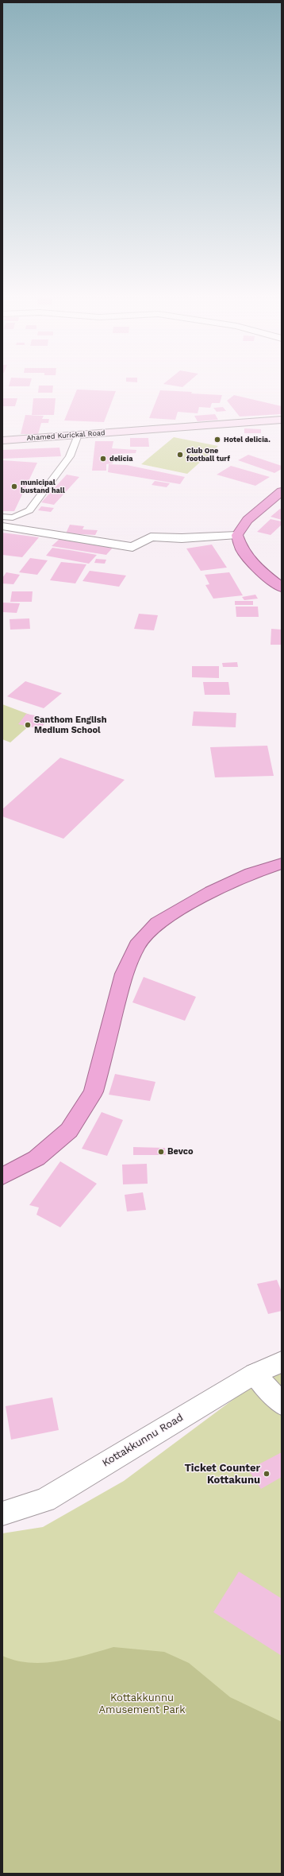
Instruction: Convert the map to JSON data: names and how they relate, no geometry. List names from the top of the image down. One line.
{"streets":{"main road":["Ahamed Kurickal Road"],"street":["Kottakkunnu Road"]},"parks":["Kottakkunnu Amusement Park"],"places":["Hotel delicia.","Club One football turf","delicia","municipal bustand hall","Santhom English Medium School","Bevco","Ticket Counter Kottakunu"]}
